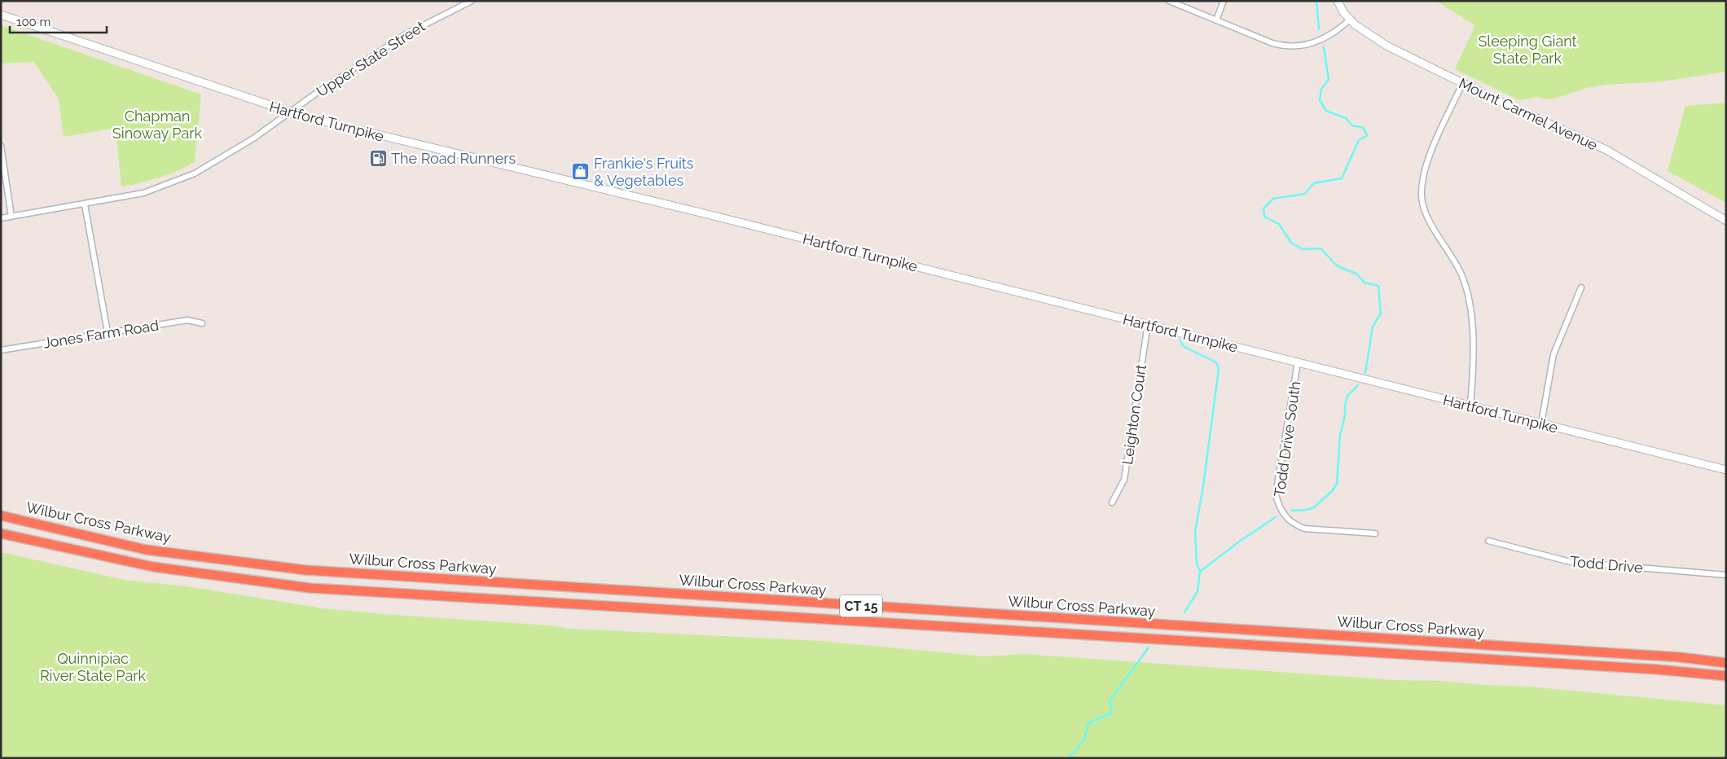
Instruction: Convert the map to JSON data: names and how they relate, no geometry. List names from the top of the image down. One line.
{"streets":{"highway":["Wilbur Cross Parkway","CT 15"],"main road":["Mount Carmel Avenue","Hartford Turnpike"],"street":["Upper State Street","Jones Farm Road","Leighton Court","Todd Drive South","Todd Drive"]},"crossings":[["Upper State Street","Hartford Turnpike"],["Hartford Turnpike","Leighton Court"],["Hartford Turnpike","Todd Drive South"]],"parks":["Sleeping Giant State Park","Chapman Sinoway Park","Quinnipiac River State Park"],"places":{"fuel station":["The Road Runners"],"shop":["Frankie's Fruits & Vegetables"]},"scale_bar":"100 m"}
